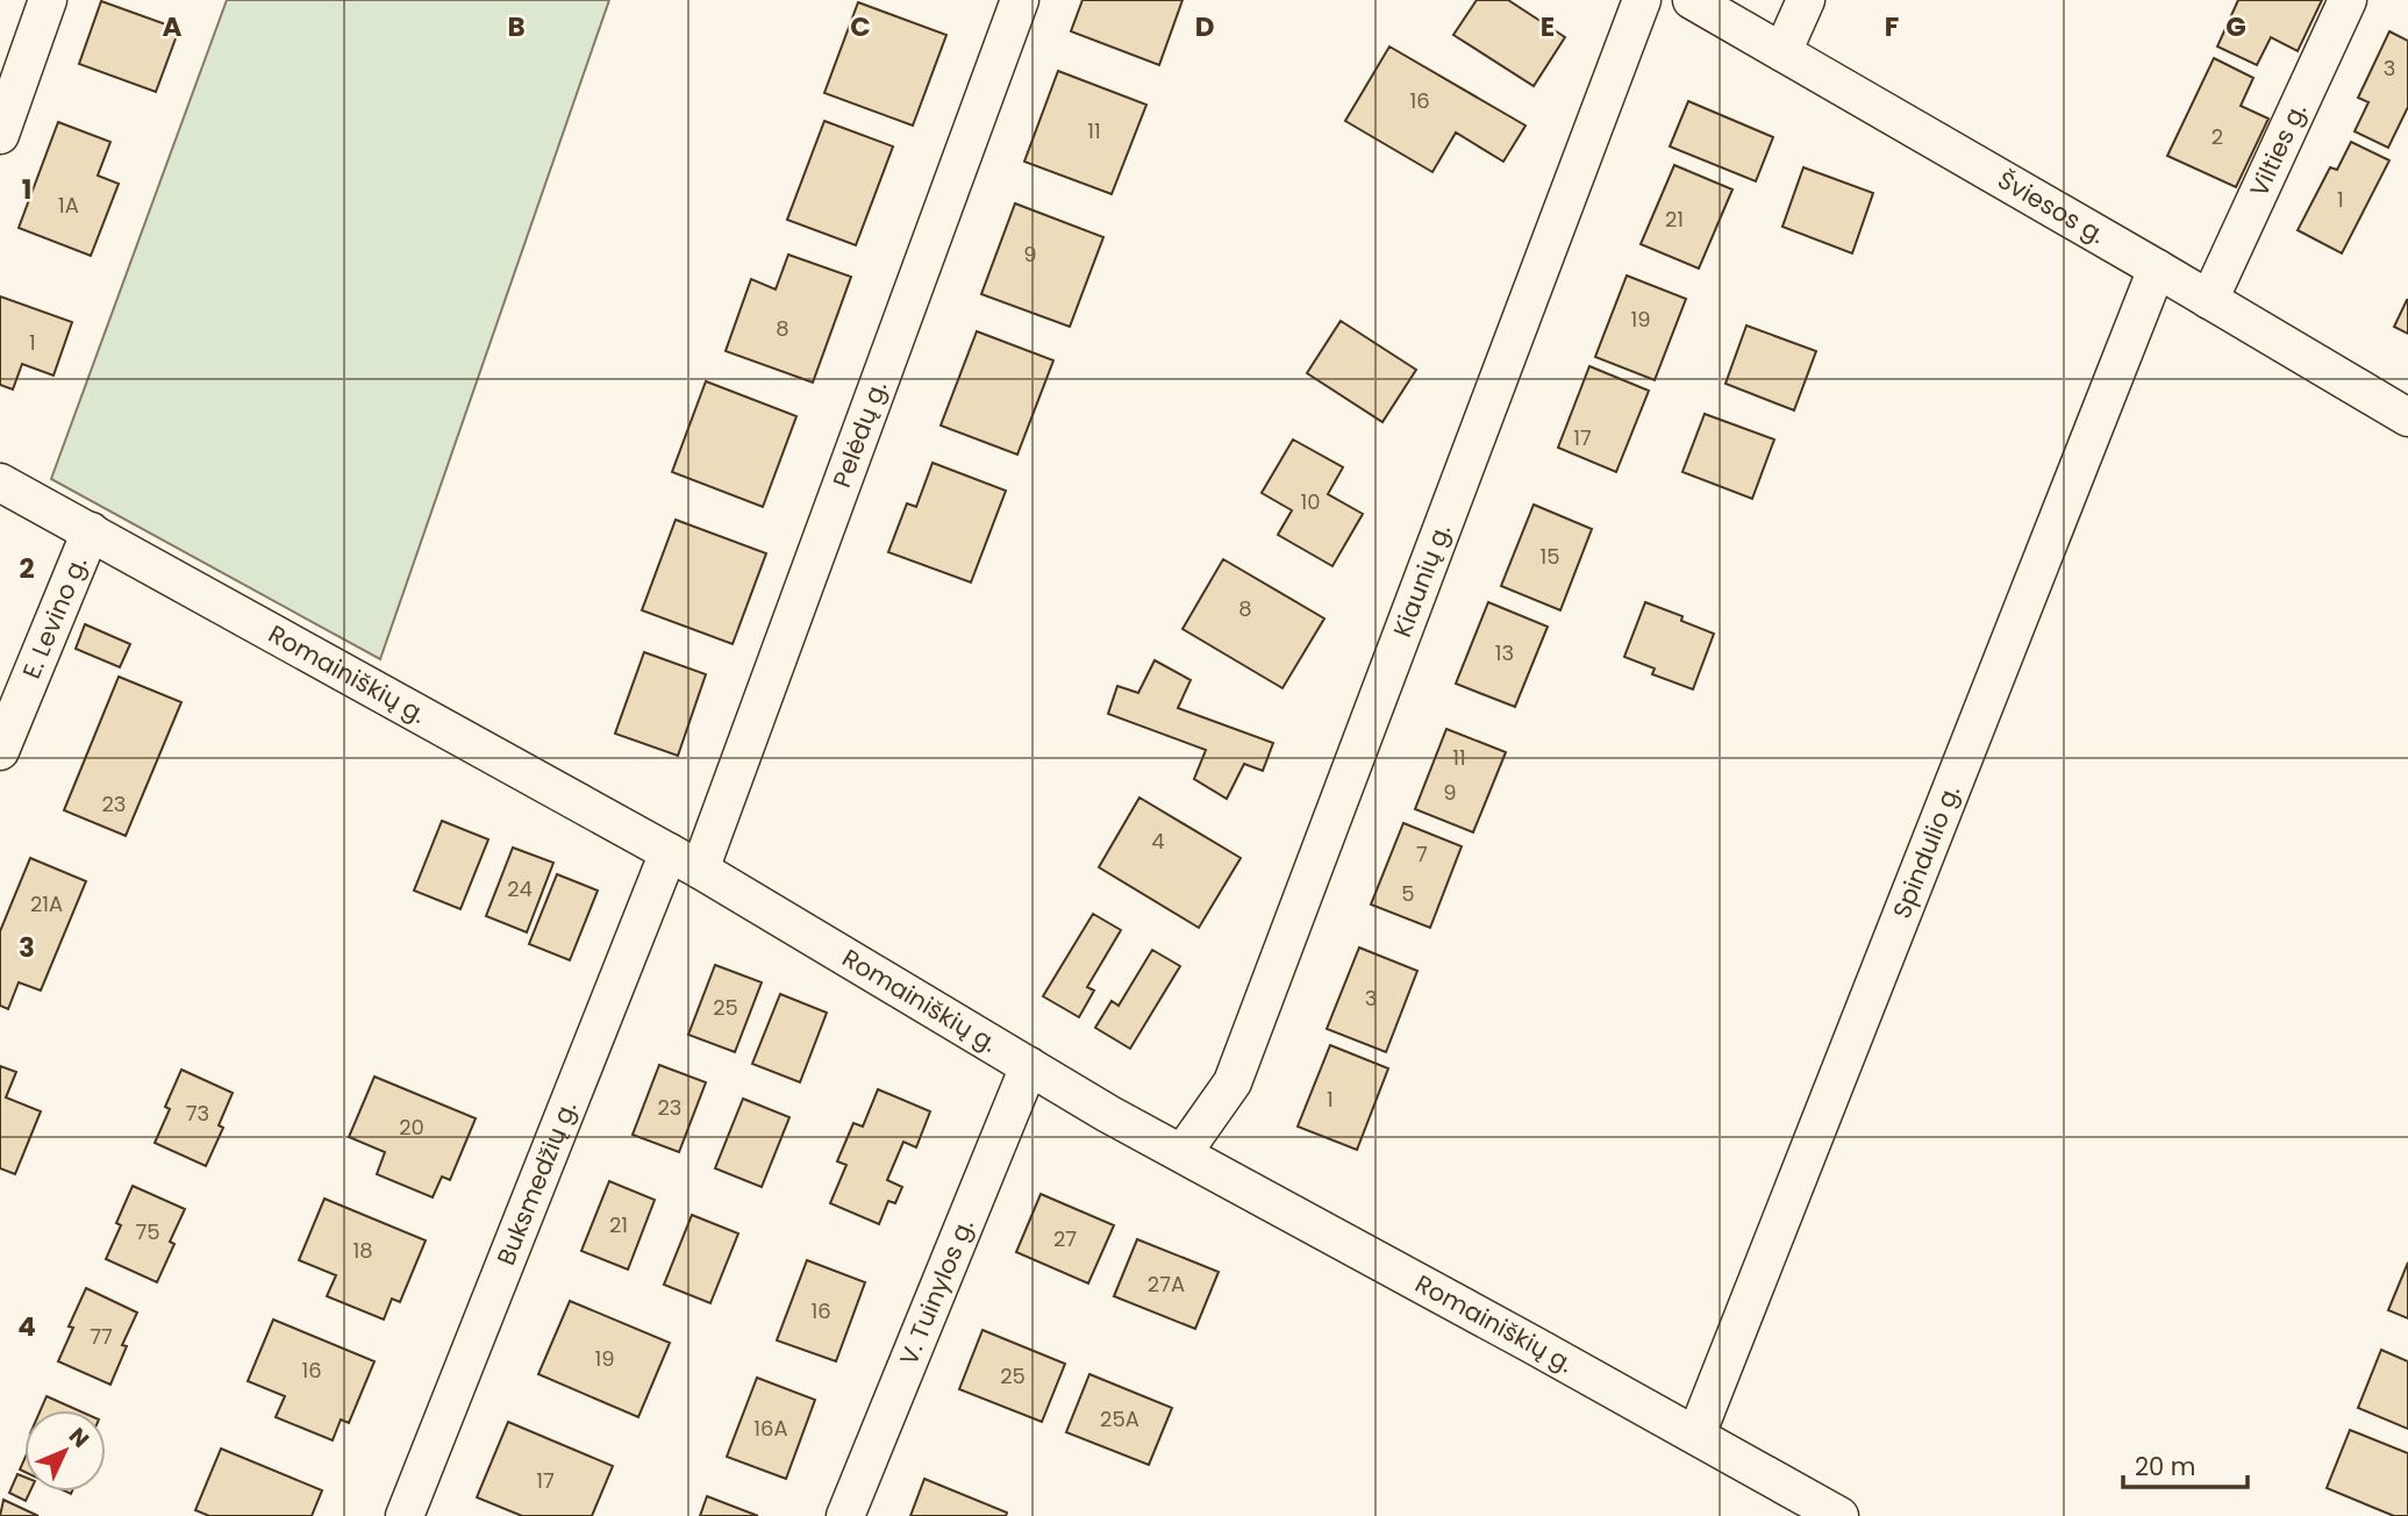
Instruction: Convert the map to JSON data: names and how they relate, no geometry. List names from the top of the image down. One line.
{"streets":{"street":["Vilties g.","Šviesos g.","Pelėdų g.","Kiaunių g.","E. Levino g.","Romainiškių g.","Spindulio g.","Buksmedžių g.","V. Tuinylos g."]},"crossings":[["Vilties g.","Šviesos g."],["Šviesos g.","Spindulio g."],["Pelėdų g.","Romainiškių g."],["Pelėdų g.","Buksmedžių g."],["Kiaunių g.","Romainiškių g."],["E. Levino g.","Romainiškių g."],["Romainiškių g.","Spindulio g."],["Romainiškių g.","Buksmedžių g."],["Romainiškių g.","V. Tuinylos g."]],"house_numbers":["3","16","11","2","1","1A","21","9","19","8","1","17","10","15","8","13","11","9","23","4","7","24","5","21A","3","25","1","23","73","20","21","75","27","18","27A","16","77","19","16","25","25A","16A","17"],"scale_bar":"20 m","north":"top right","grid":{"columns":["A","B","C","D","E","F","G"],"rows":["1","2","3","4"]}}
